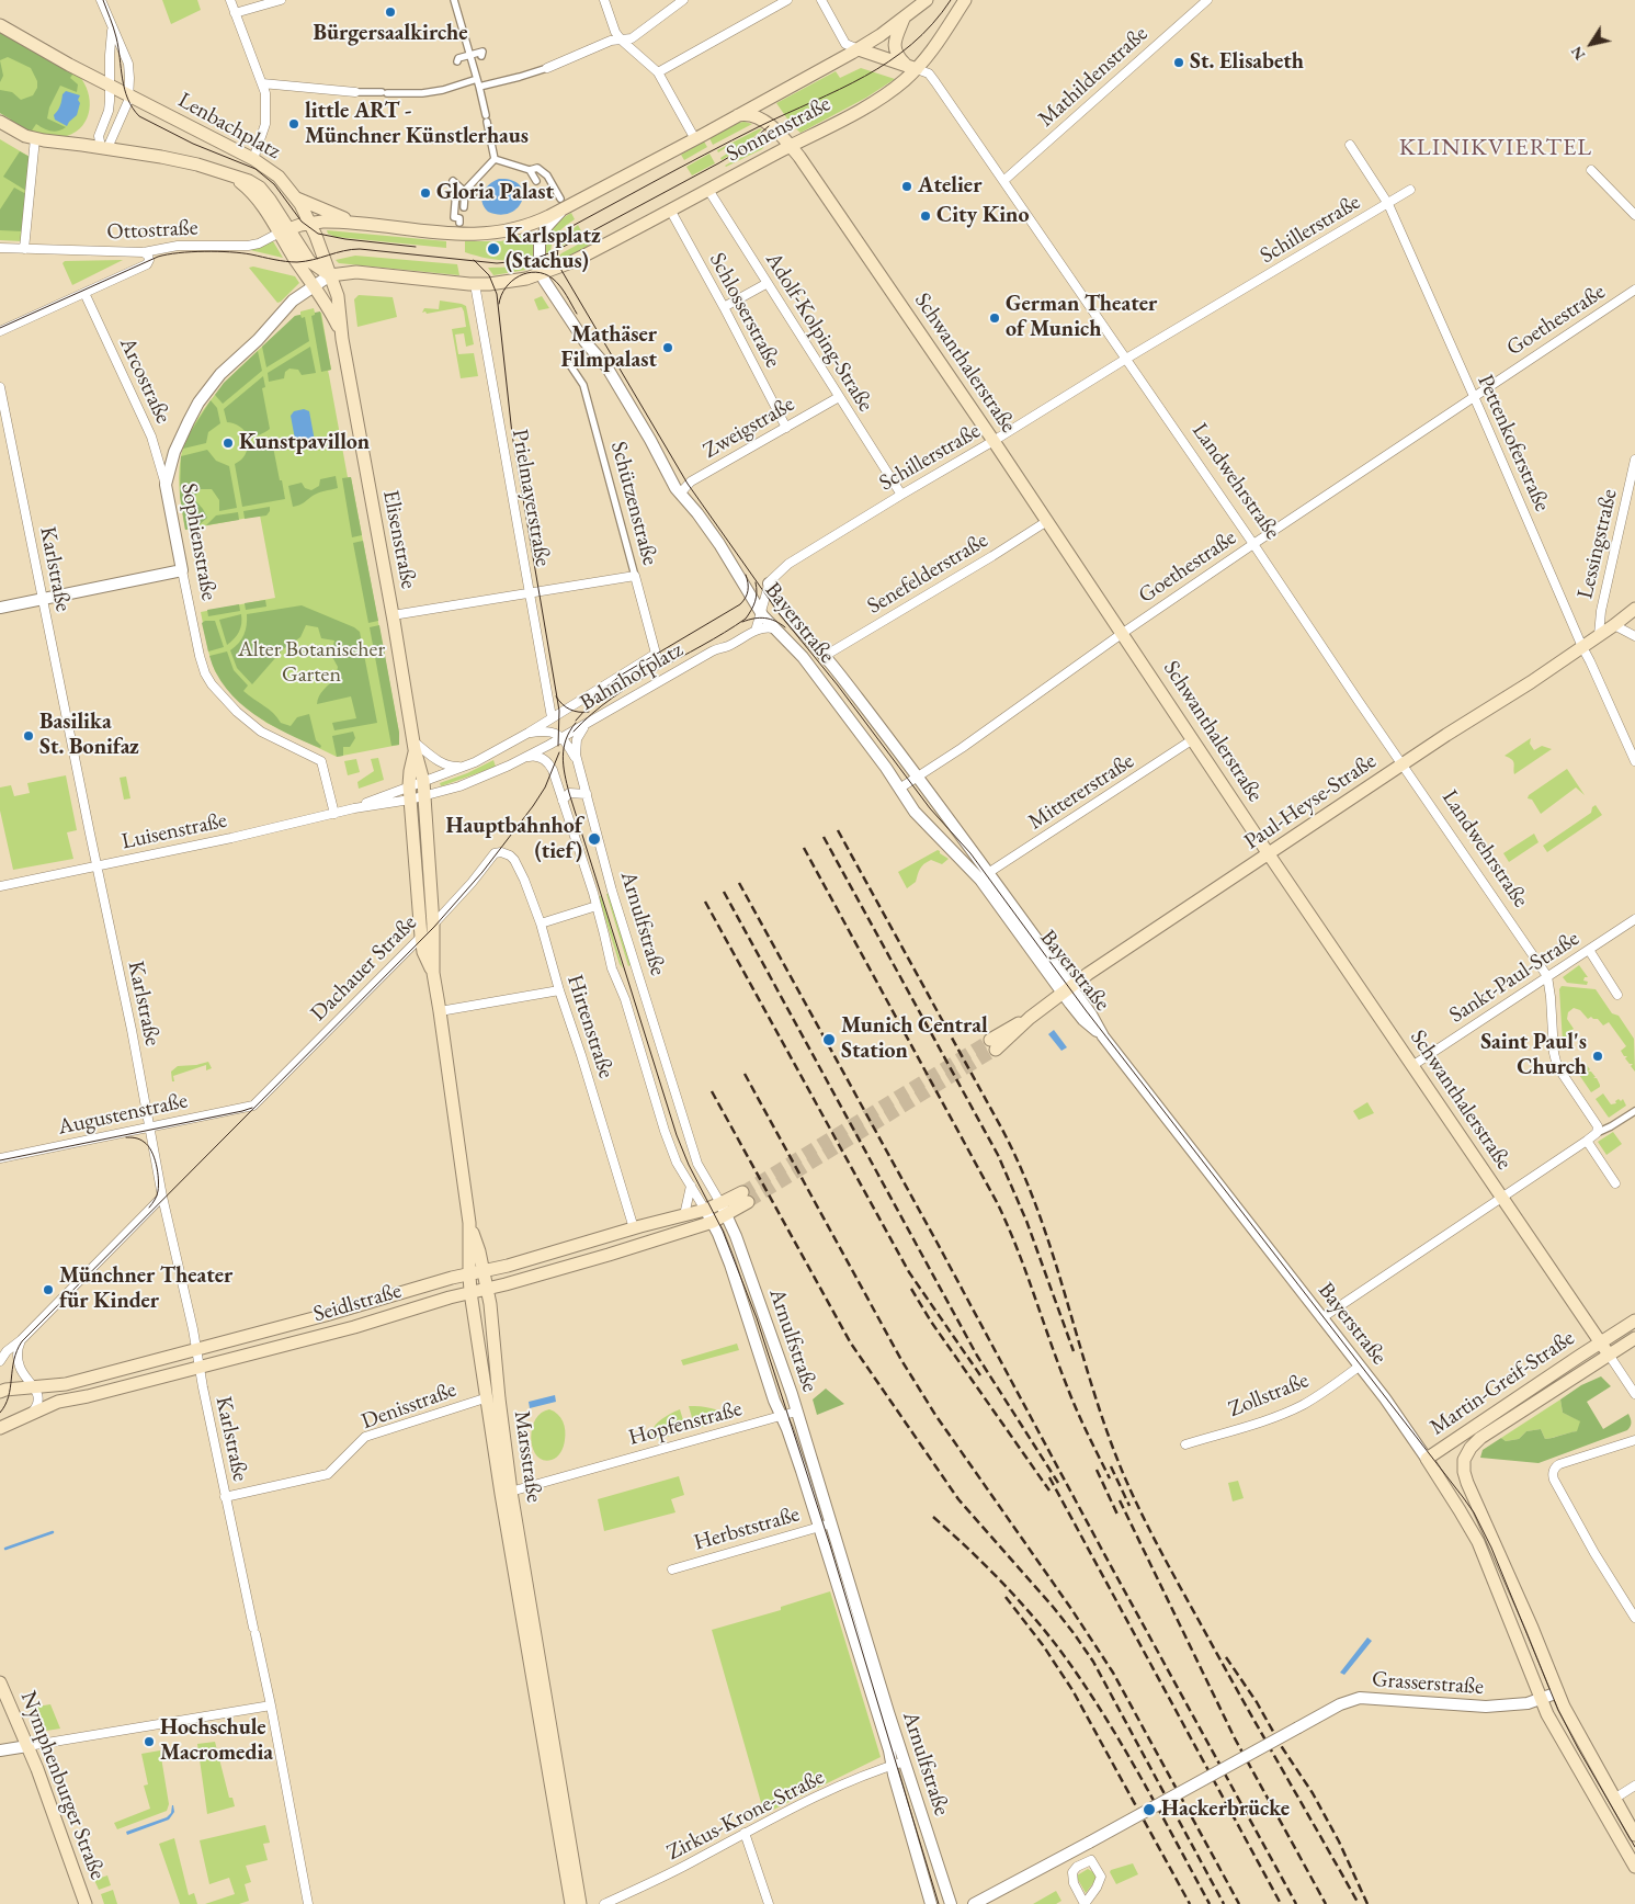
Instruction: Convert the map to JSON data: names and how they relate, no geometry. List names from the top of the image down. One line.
{"streets":{"main road":["Lenbachplatz","Sonnenstraße","Schwanthalerstraße","Landwehrstraße","Elisenstraße","Bayerstraße","Paul-Heyse-Straße","Seidlstraße","Martin-Greif-Straße","Marsstraße","Nymphenburger Straße"],"street":["Mathildenstraße","Schillerstraße","Ottostraße","Schlosserstraße","Goethestraße","Adolf-Kolping-Straße","Arcostraße","Zweigstraße","Pettenkoferstraße","Prielmayerstraße","Schützenstraße","Sophienstraße","Lessingstraße","Karlstraße","Senefelderstraße","Bahnhofplatz","Mittererstraße","Luisenstraße","Arnulfstraße","Dachauer Straße","Sankt-Paul-Straße","Hirtenstraße","Augustenstraße","Zollstraße","Denisstraße","Hopfenstraße","Herbststraße","Grasserstraße","Zirkus-Krone-Straße"]},"crossings":[["Mathildenstraße","Landwehrstraße"],["Lenbachplatz","Ottostraße"],["Lenbachplatz","Elisenstraße"],["Lenbachplatz","Sophienstraße"],["Sonnenstraße","Schlosserstraße"],["Sonnenstraße","Adolf-Kolping-Straße"],["Sonnenstraße","Schwanthalerstraße"],["Sonnenstraße","Landwehrstraße"],["Sonnenstraße","Bayerstraße"],["Schillerstraße","Adolf-Kolping-Straße"],["Schillerstraße","Schwanthalerstraße"],["Schillerstraße","Pettenkoferstraße"],["Schillerstraße","Landwehrstraße"],["Schillerstraße","Bayerstraße"],["Schlosserstraße","Zweigstraße"],["Goethestraße","Schwanthalerstraße"],["Goethestraße","Pettenkoferstraße"],["Goethestraße","Landwehrstraße"],["Goethestraße","Bayerstraße"],["Adolf-Kolping-Straße","Zweigstraße"],["Schwanthalerstraße","Senefelderstraße"],["Schwanthalerstraße","Mittererstraße"],["Schwanthalerstraße","Paul-Heyse-Straße"],["Schwanthalerstraße","Sankt-Paul-Straße"],["Schwanthalerstraße","Martin-Greif-Straße"],["Arcostraße","Sophienstraße"],["Zweigstraße","Bayerstraße"],["Pettenkoferstraße","Paul-Heyse-Straße"],["Landwehrstraße","Paul-Heyse-Straße"],["Landwehrstraße","Sankt-Paul-Straße"],["Prielmayerstraße","Bahnhofplatz"],["Schützenstraße","Bahnhofplatz"],["Elisenstraße","Sophienstraße"],["Elisenstraße","Luisenstraße"],["Elisenstraße","Dachauer Straße"],["Elisenstraße","Marsstraße"],["Sophienstraße","Luisenstraße"],["Lessingstraße","Paul-Heyse-Straße"],["Karlstraße","Luisenstraße"],["Karlstraße","Augustenstraße"],["Karlstraße","Seidlstraße"],["Karlstraße","Denisstraße"],["Senefelderstraße","Bayerstraße"],["Bayerstraße","Bahnhofplatz"],["Bayerstraße","Mittererstraße"],["Bayerstraße","Paul-Heyse-Straße"],["Bayerstraße","Martin-Greif-Straße"],["Bayerstraße","Zollstraße"],["Bayerstraße","Grasserstraße"],["Bahnhofplatz","Luisenstraße"],["Bahnhofplatz","Arnulfstraße"],["Luisenstraße","Arnulfstraße"],["Arnulfstraße","Seidlstraße"],["Arnulfstraße","Hopfenstraße"],["Arnulfstraße","Herbststraße"],["Arnulfstraße","Zirkus-Krone-Straße"],["Dachauer Straße","Hirtenstraße"],["Dachauer Straße","Augustenstraße"],["Dachauer Straße","Marsstraße"],["Hirtenstraße","Seidlstraße"],["Seidlstraße","Marsstraße"],["Martin-Greif-Straße","Grasserstraße"],["Denisstraße","Marsstraße"],["Hopfenstraße","Marsstraße"]],"districts":["KLINIKVIERTEL"],"parks":["Alter Botanischer Garten"],"places":["Bürgersaalkirche","St. Elisabeth","little ART - Münchner Künstlerhaus","Atelier","Gloria Palast","City Kino","Karlsplatz (Stachus)","German Theater of Munich","Mathäser Filmpalast","Kunstpavillon","Basilika St. Bonifaz","Hauptbahnhof (tief)","Munich Central Station","Saint Paul's Church","Münchner Theater für Kinder","Hochschule Macromedia","Hackerbrücke"],"north":"bottom left"}
